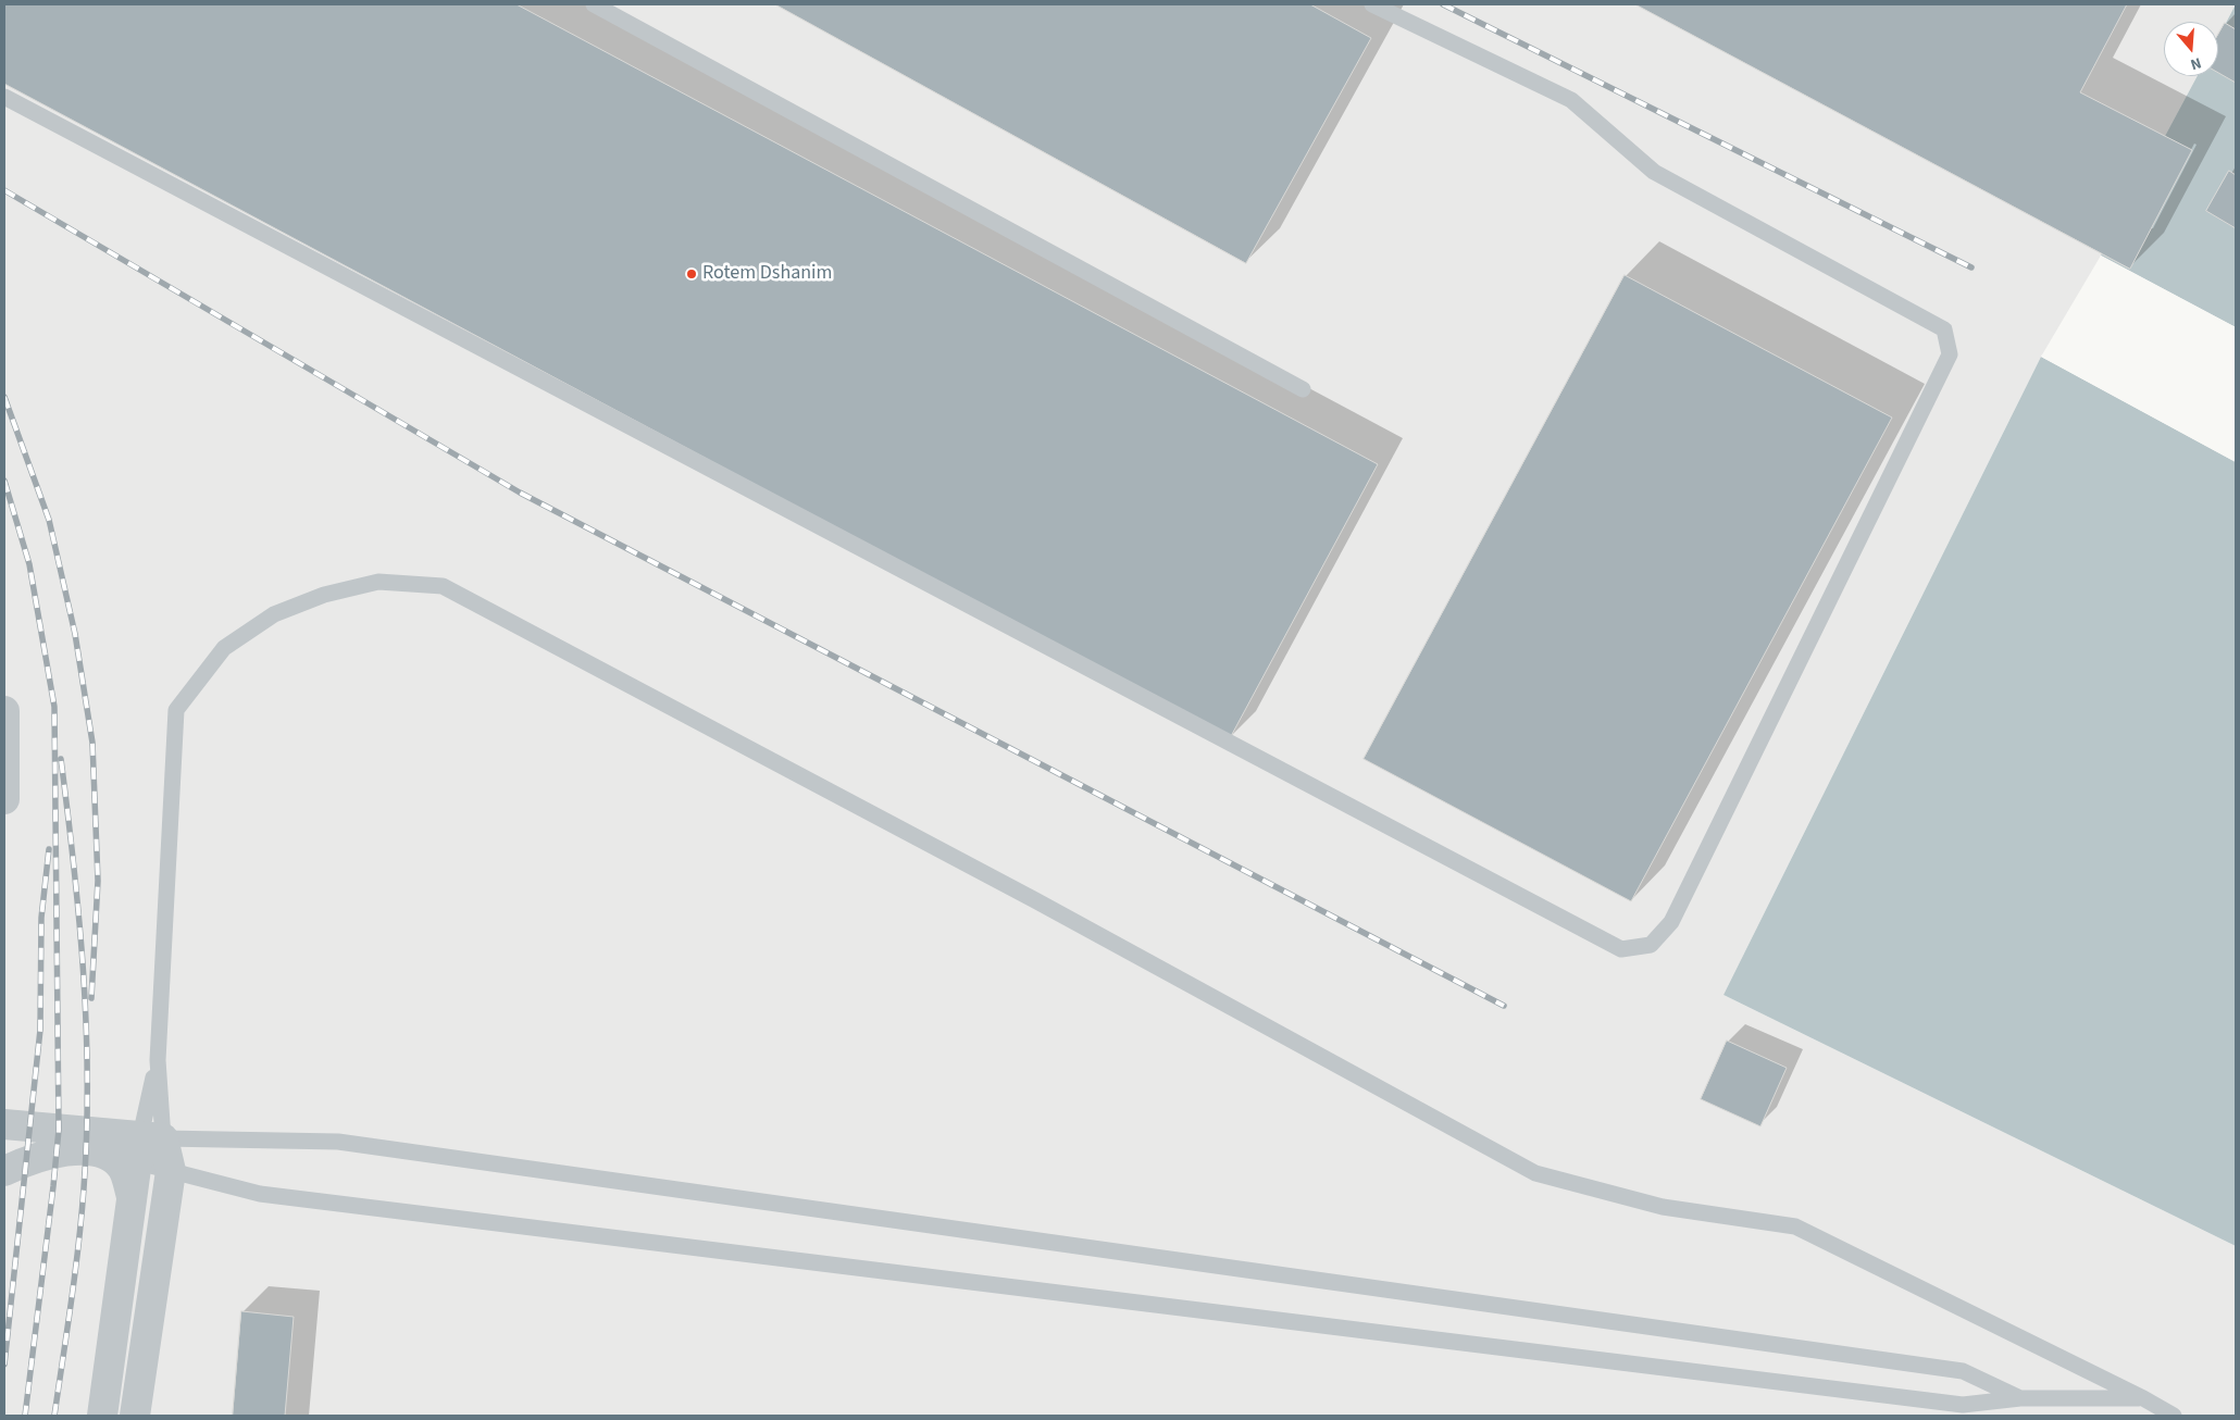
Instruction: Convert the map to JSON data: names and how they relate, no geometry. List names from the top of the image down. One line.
{"places":["Rotem Dshanim"],"north":"bottom"}
